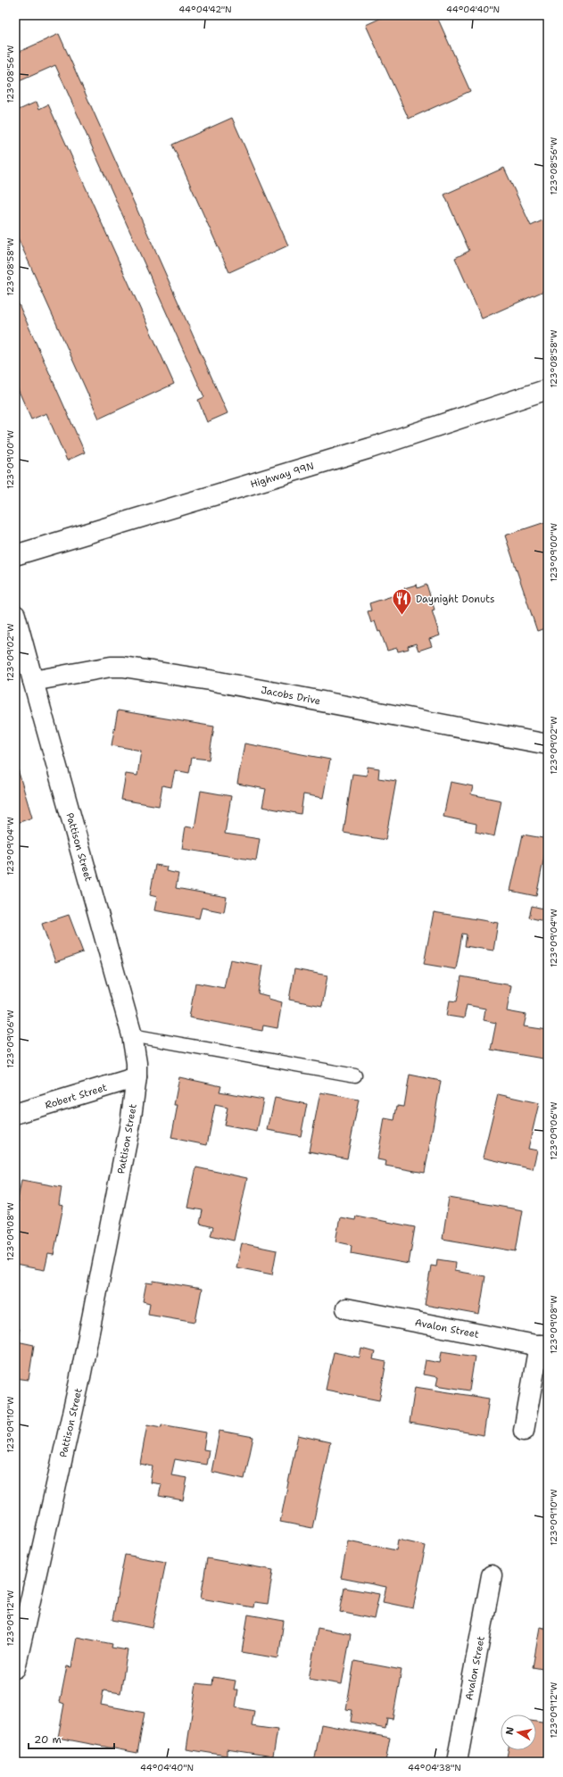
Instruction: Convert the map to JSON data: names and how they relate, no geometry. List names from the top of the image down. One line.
{"streets":{"street":["Highway 99N","Jacobs Drive","Pattison Street","Robert Street","Avalon Street"]},"crossings":[["Jacobs Drive","Pattison Street"],["Pattison Street","Robert Street"]],"places":{"restaurant":["Daynight Donuts"]},"scale_bar":"20 m","north":"left","coordinates":["44°04'42\"N","44°04'40\"N","123°08'56\"W","123°08'58\"W","123°09'00\"W","123°09'02\"W","123°09'04\"W","123°09'06\"W","123°09'08\"W","123°09'10\"W","123°09'12\"W","44°04'38\"N"]}
